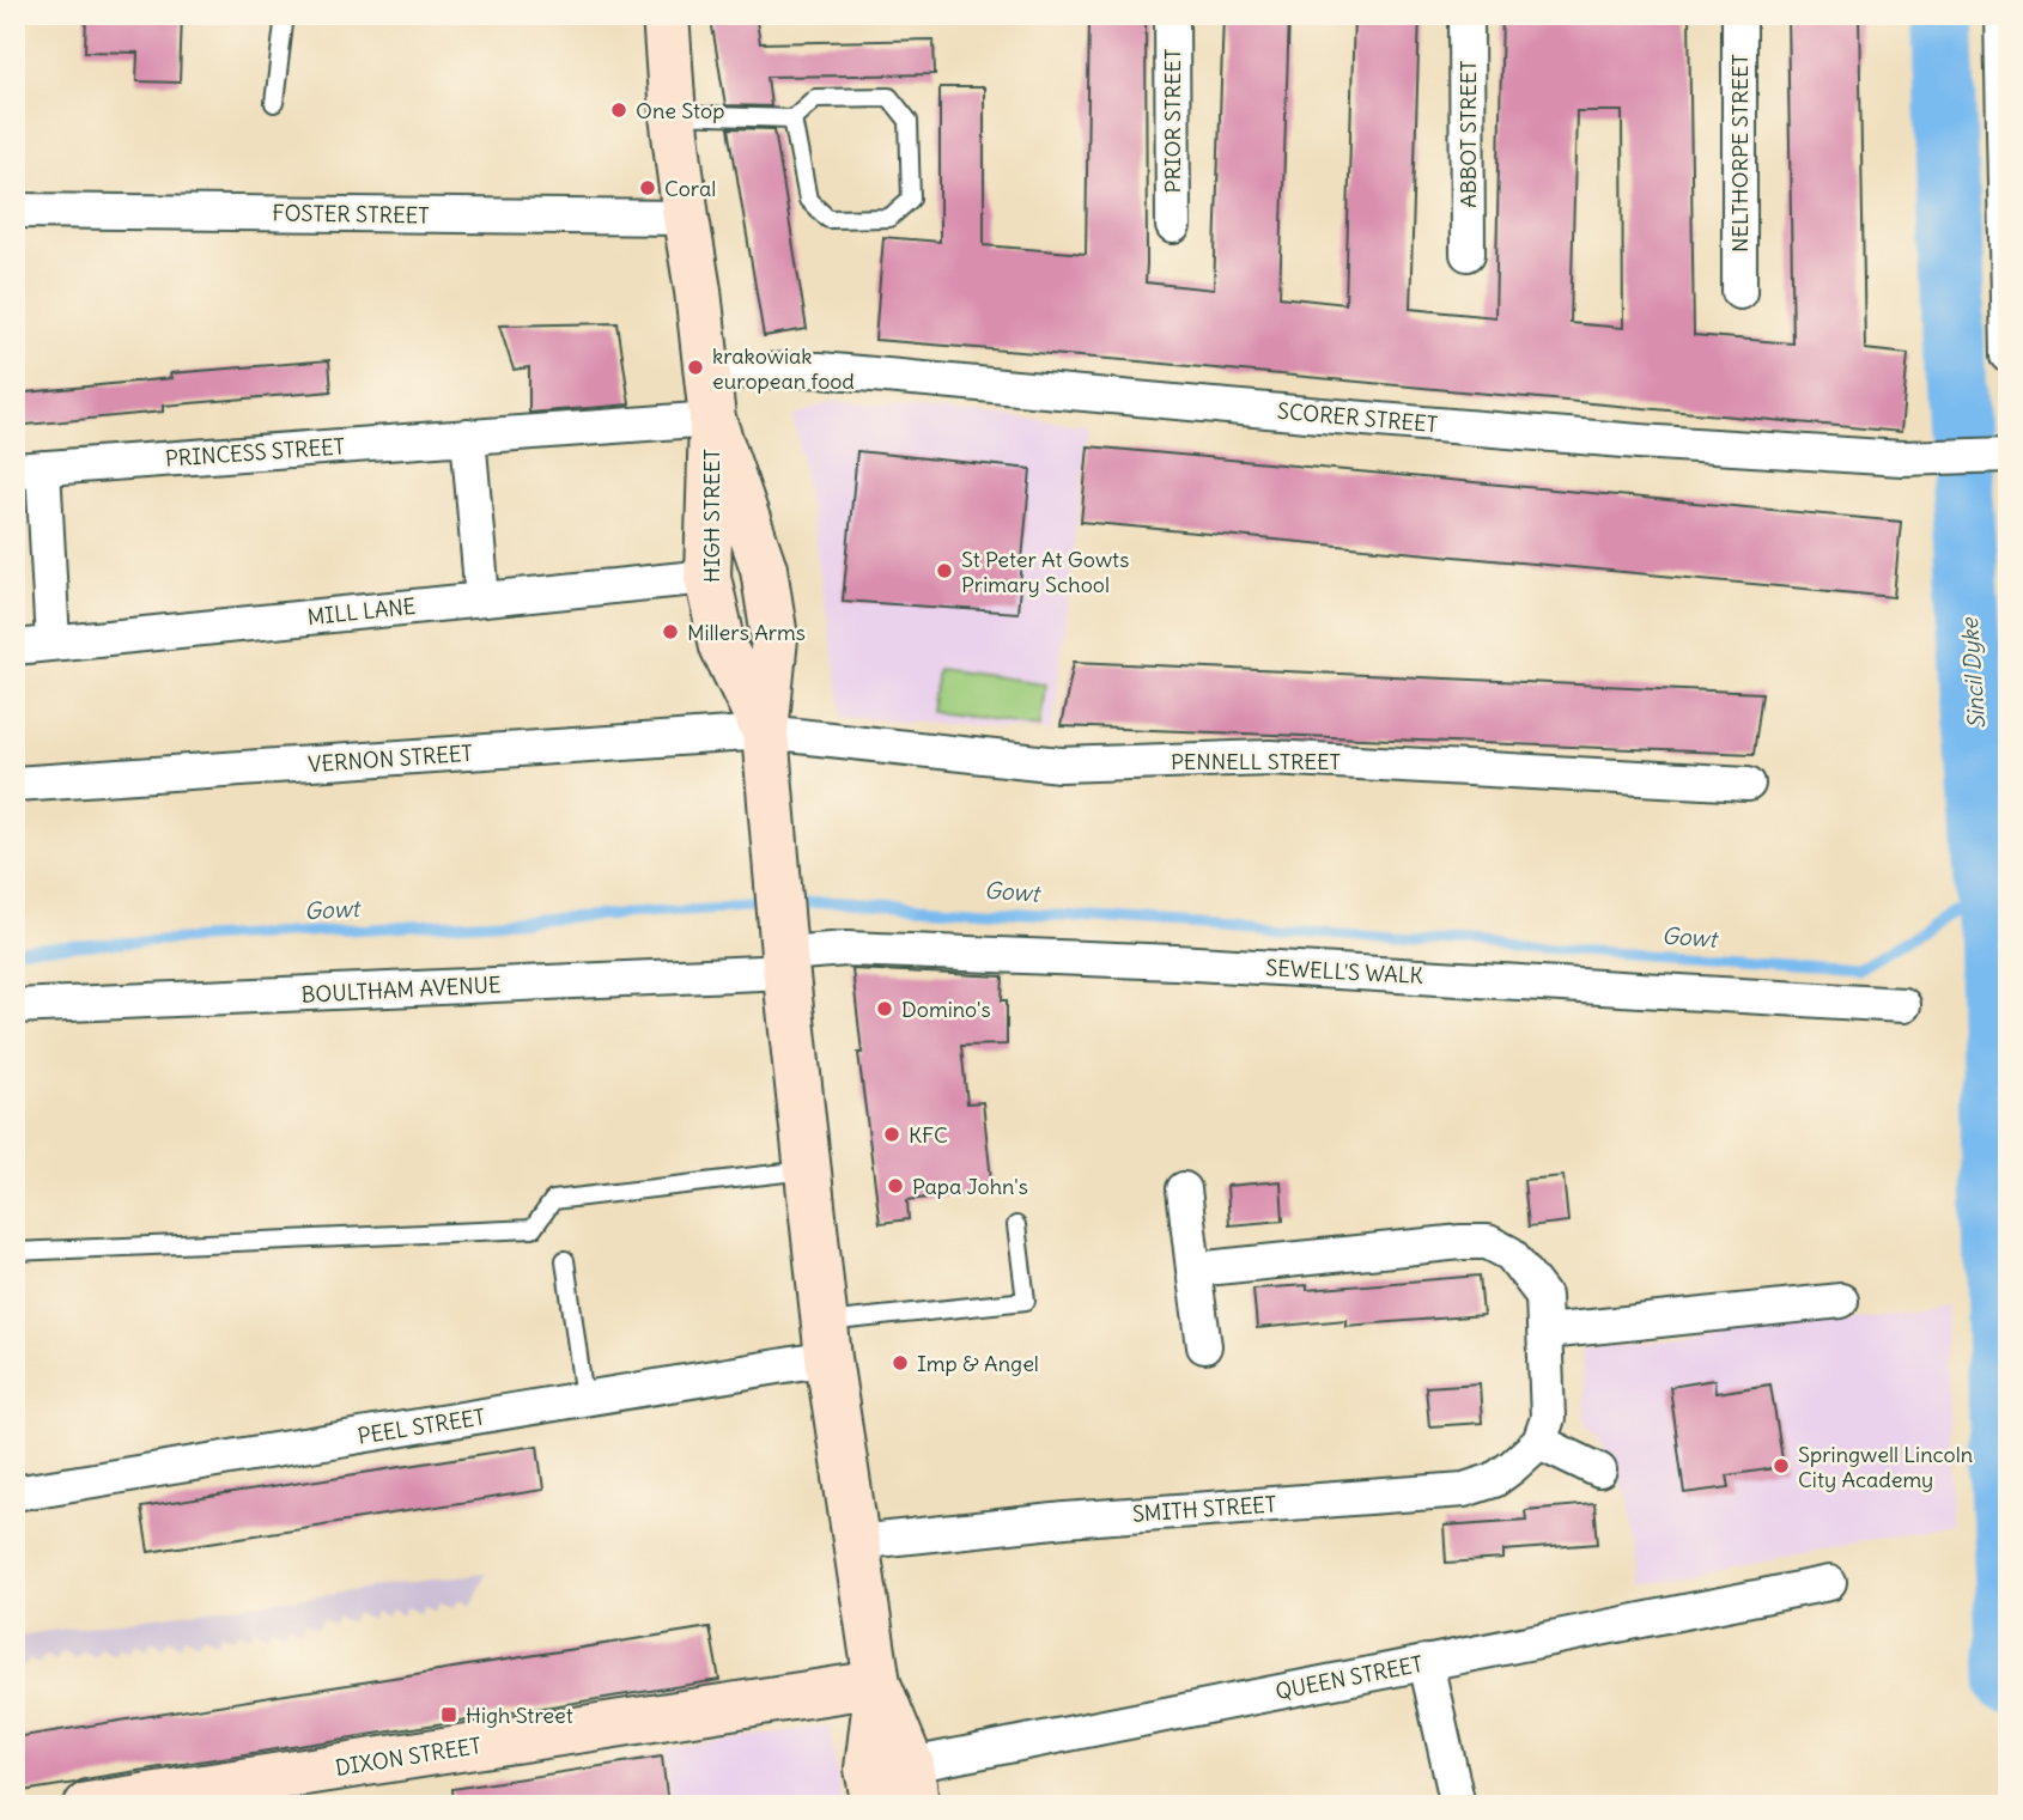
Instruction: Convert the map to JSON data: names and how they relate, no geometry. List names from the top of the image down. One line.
{"streets":{"street":["PRIOR STREET","ABBOT STREET","NELTHORPE STREET","FOSTER STREET","SCORER STREET","PRINCESS STREET","HIGH STREET","MILL LANE","VERNON STREET","PENNELL STREET","SEWELL'S WALK","BOULTHAM AVENUE","PEEL STREET","SMITH STREET","QUEEN STREET","DIXON STREET"]},"crossings":[["PRINCESS STREET","HIGH STREET"],["PRINCESS STREET","MILL LANE"],["HIGH STREET","MILL LANE"],["HIGH STREET","VERNON STREET"],["HIGH STREET","PENNELL STREET"],["VERNON STREET","PENNELL STREET"],["SEWELL'S WALK","BOULTHAM AVENUE"]],"water":["Sincil Dyke","Gowt"],"places":{"other":["One Stop","Coral","krakowiak european food","St Peter At Gowts Primary School","Millers Arms","Domino's","KFC","Papa John's","Imp & Angel","Springwell Lincoln City Academy"],"transit":["High Street"]}}
